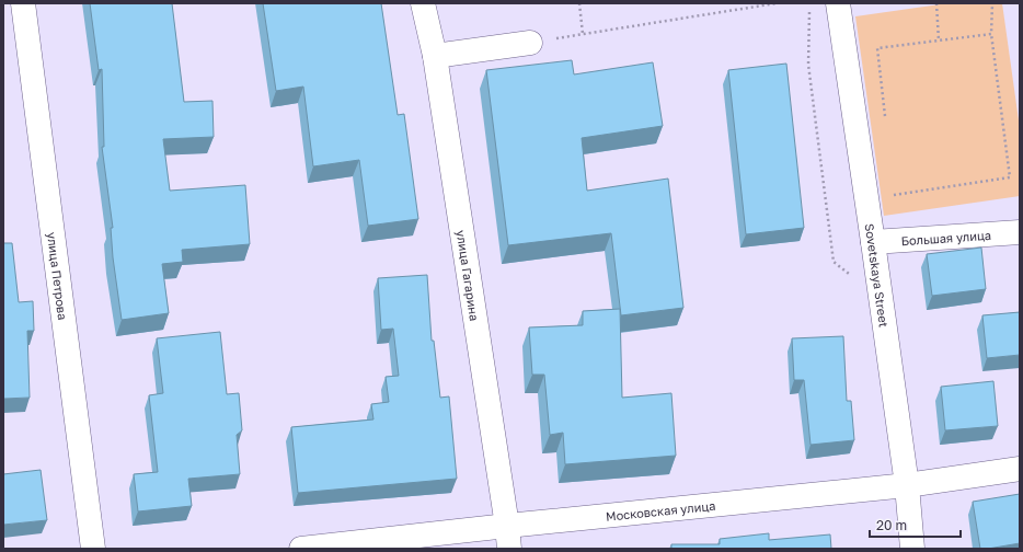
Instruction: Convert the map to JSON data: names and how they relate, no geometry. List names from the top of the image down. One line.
{"streets":{"street":["Большая улица","улица Петрова","улица Гагарина","Sovetskaya Street","Московская улица"]},"crossings":[["Большая улица","Sovetskaya Street"],["улица Гагарина","Московская улица"],["Sovetskaya Street","Московская улица"]],"scale_bar":"20 m"}
